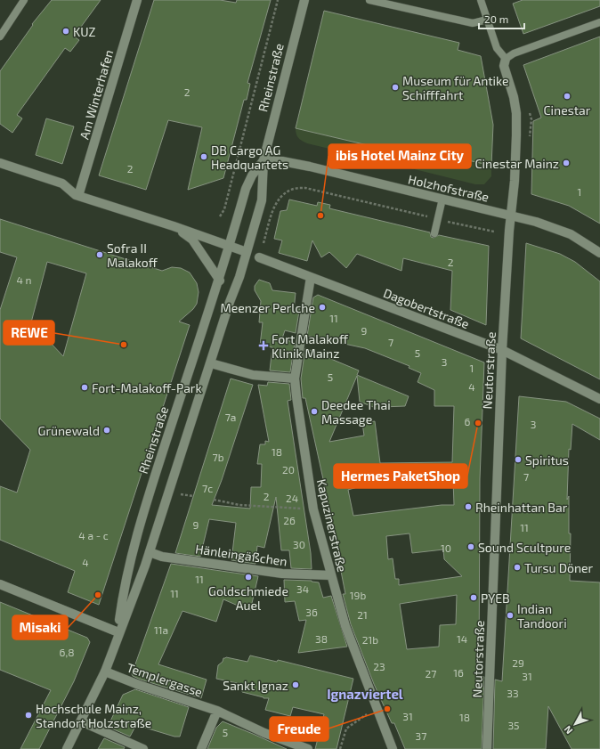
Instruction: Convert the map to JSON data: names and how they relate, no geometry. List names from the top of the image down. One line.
{"streets":{"street":["Rheinstraße","Am Winterhafen","Holzhofstraße","Dagobertstraße","Neutorstraße","Kapuzinerstraße","Hänleingäßchen","Templergasse"]},"crossings":[["Rheinstraße","Holzhofstraße"],["Rheinstraße","Hänleingäßchen"],["Rheinstraße","Templergasse"],["Holzhofstraße","Neutorstraße"],["Dagobertstraße","Neutorstraße"],["Dagobertstraße","Kapuzinerstraße"],["Kapuzinerstraße","Hänleingäßchen"]],"districts":["Ignazviertel"],"places":{"other":["KUZ","Museum für Antike Schifffahrt","Cinestar","DB Cargo AG Headquartets","Cinestar Mainz","ibis Hotel Mainz City","Sofra II Malakoff","Meenzer Perlche","REWE","Fort-Malakoff-Park","Deedee Thai Massage","Hermes PaketShop","Grünewald","Spiritus","Rheinhattan Bar","Sound Scultpure","Tursu Döner","Goldschmiede Auel","Misaki","PYEB","Indian Tandoori","Sankt Ignaz","Freude","Hochschule Mainz, Standort Holzstraße"],"health":["Fort Malakoff Klinik Mainz"]},"house_numbers":["2","2","1","2","4 n","11","9","7","5","3","1","5","4","7a","6","3","18","7b","20","7","7c","2","24","26","9","11","4 a - c","30","10","4","11","34","11","19b","36","21","11a","38","14","21b","6,8","29","23","16","27","31","33","31","18","35","5","37"],"scale_bar":"20 m","north":"bottom left"}
